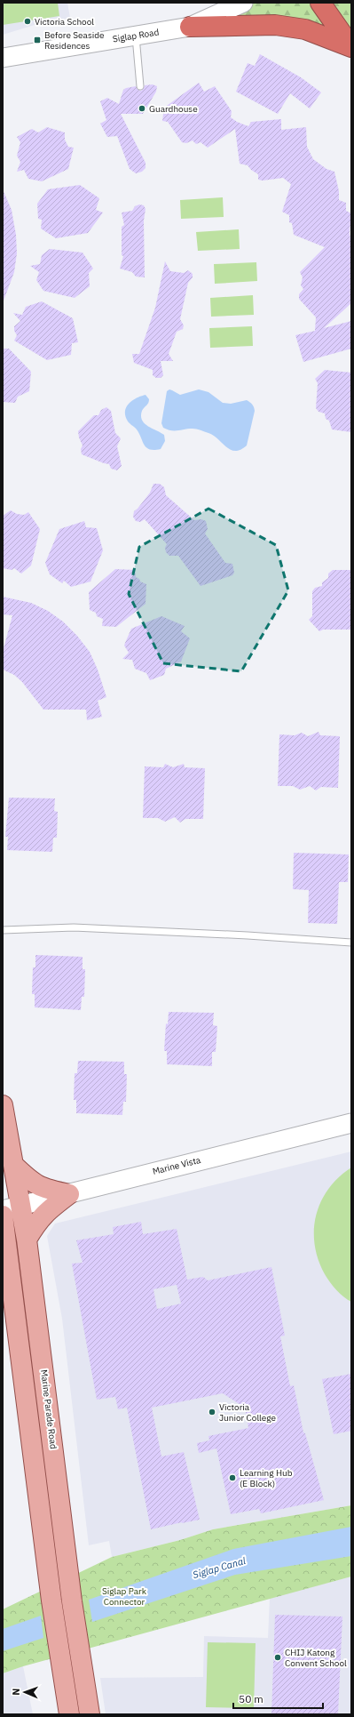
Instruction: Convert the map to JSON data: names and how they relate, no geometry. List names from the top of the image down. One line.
{"streets":{"main road":["Marine Parade Road"],"street":["Siglap Road","Marine Vista"]},"crossings":[["Marine Vista","Marine Parade Road"]],"water":["Siglap Canal"],"parks":["Siglap Park Connector"],"places":{"other":["Victoria School","Guardhouse","Victoria Junior College","Learning Hub (E Block)","CHIJ Katong Convent School"],"transit":["Before Seaside Residences"]},"scale_bar":"50 m","north":"left"}
